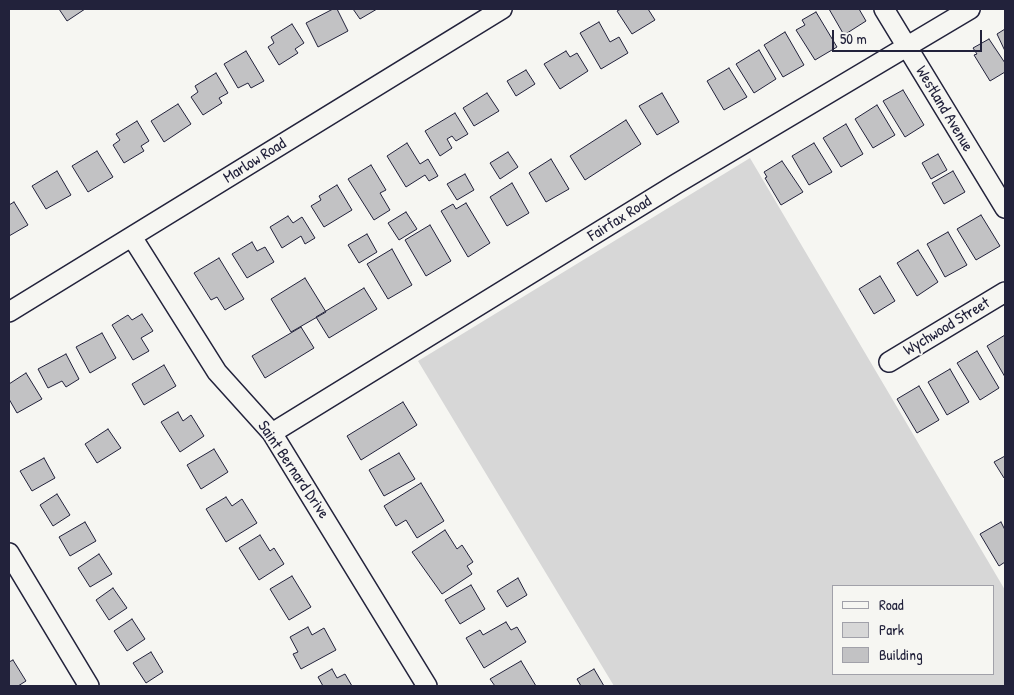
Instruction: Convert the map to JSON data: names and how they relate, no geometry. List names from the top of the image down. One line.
{"streets":{"street":["Westland Avenue","Marlow Road","Fairfax Road","Wychwood Street","Saint Bernard Drive"]},"crossings":[["Westland Avenue","Fairfax Road"],["Marlow Road","Saint Bernard Drive"],["Fairfax Road","Saint Bernard Drive"]],"legend":["Road","Park","Building"],"scale_bar":"50 m"}
